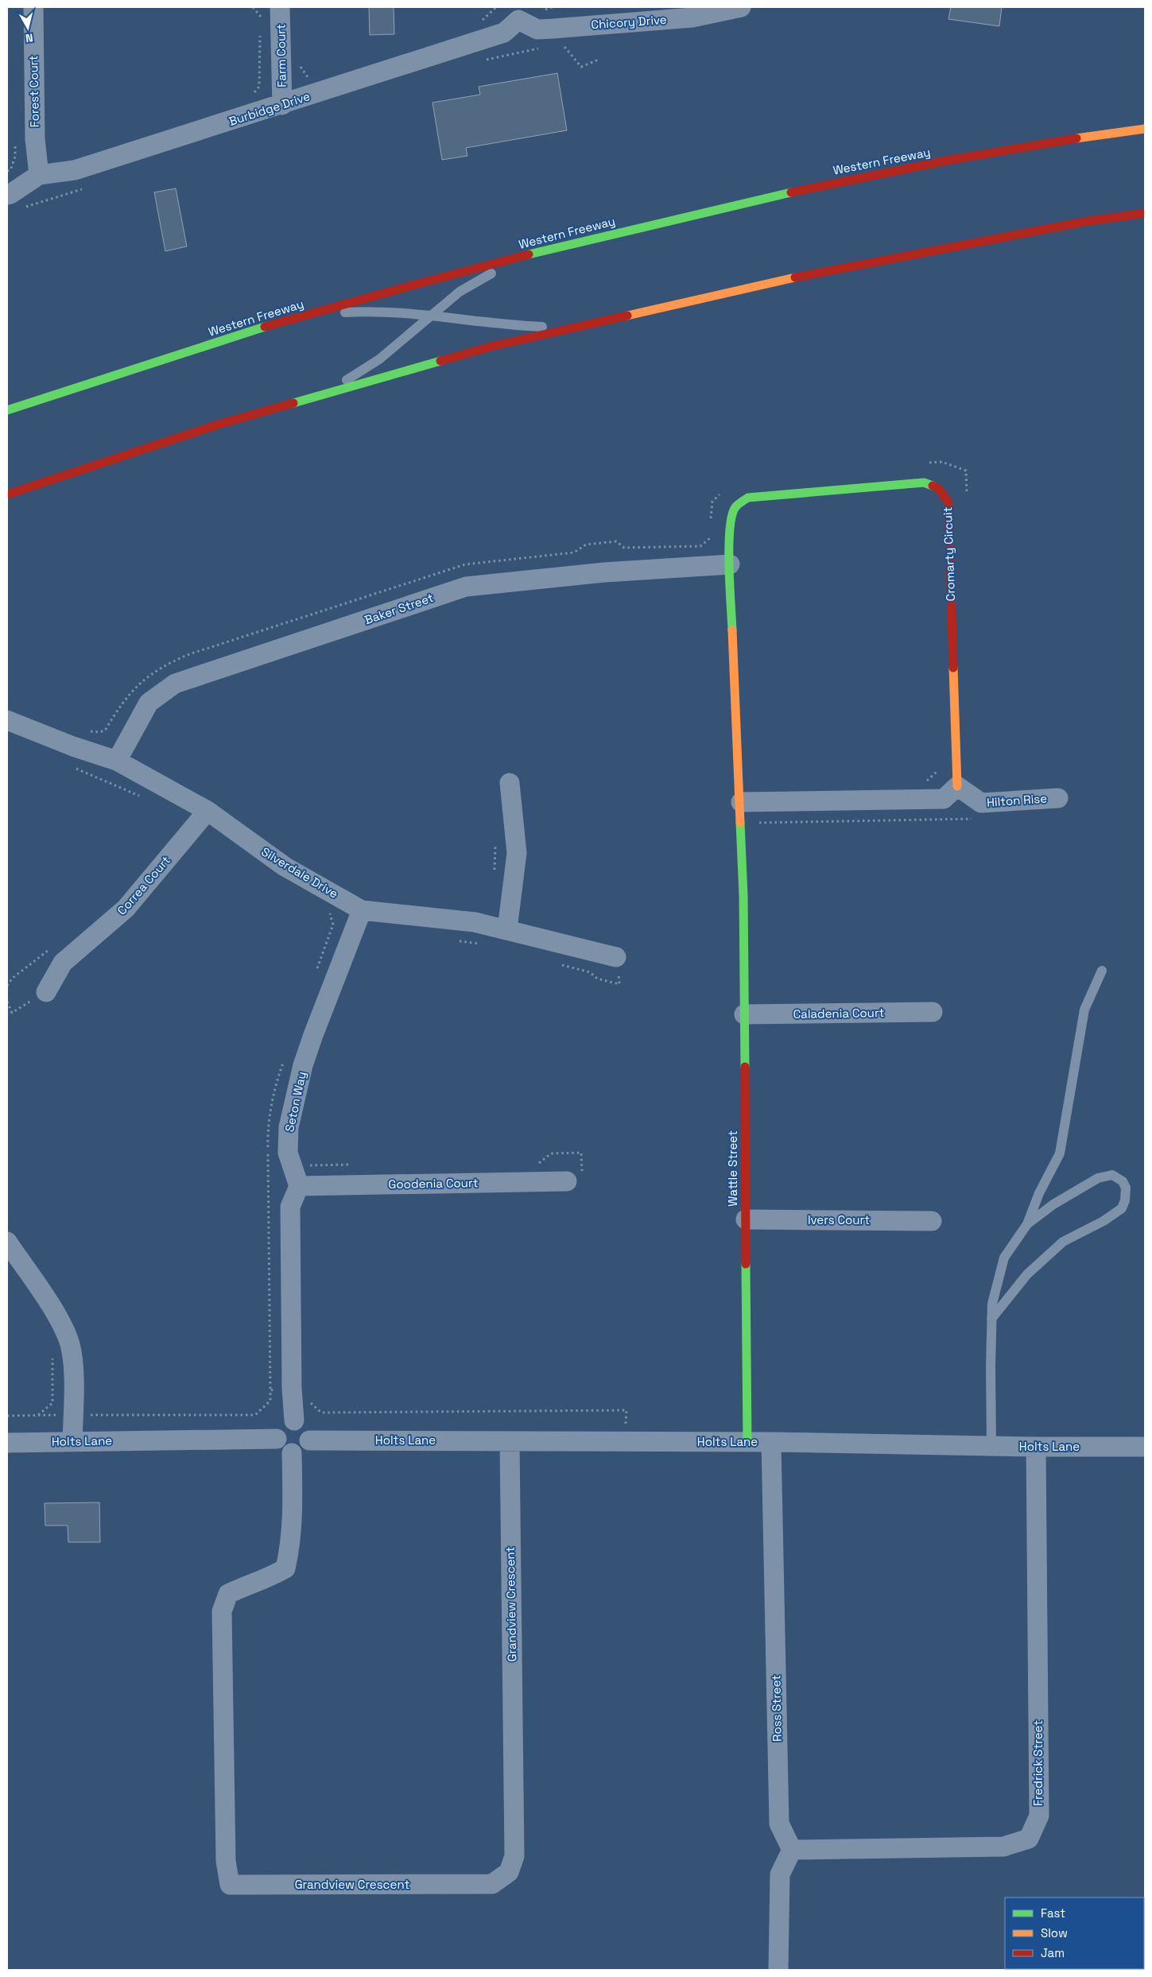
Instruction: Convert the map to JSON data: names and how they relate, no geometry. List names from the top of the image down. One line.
{"streets":{"main road":["Western Freeway","Cromarty Circuit","Wattle Street"],"street":["Chicory Drive","Farm Court","Forest Court","Burbidge Drive","Baker Street","Hilton Rise","Silverdale Drive","Correa Court","Caladenia Court","Seton Way","Goodenia Court","Ivers Court","Holts Lane","Grandview Crescent","Ross Street","Fredrick Street"]},"crossings":[["Chicory Drive","Burbidge Drive"],["Farm Court","Burbidge Drive"],["Forest Court","Burbidge Drive"],["Cromarty Circuit","Baker Street"],["Cromarty Circuit","Hilton Rise"],["Cromarty Circuit","Wattle Street"],["Baker Street","Silverdale Drive"],["Silverdale Drive","Correa Court"],["Silverdale Drive","Seton Way"],["Caladenia Court","Wattle Street"],["Seton Way","Goodenia Court"],["Wattle Street","Ivers Court"],["Wattle Street","Holts Lane"],["Holts Lane","Grandview Crescent"],["Holts Lane","Ross Street"],["Holts Lane","Fredrick Street"],["Ross Street","Fredrick Street"]],"legend":["Fast","Slow","Jam"],"north":"bottom"}
